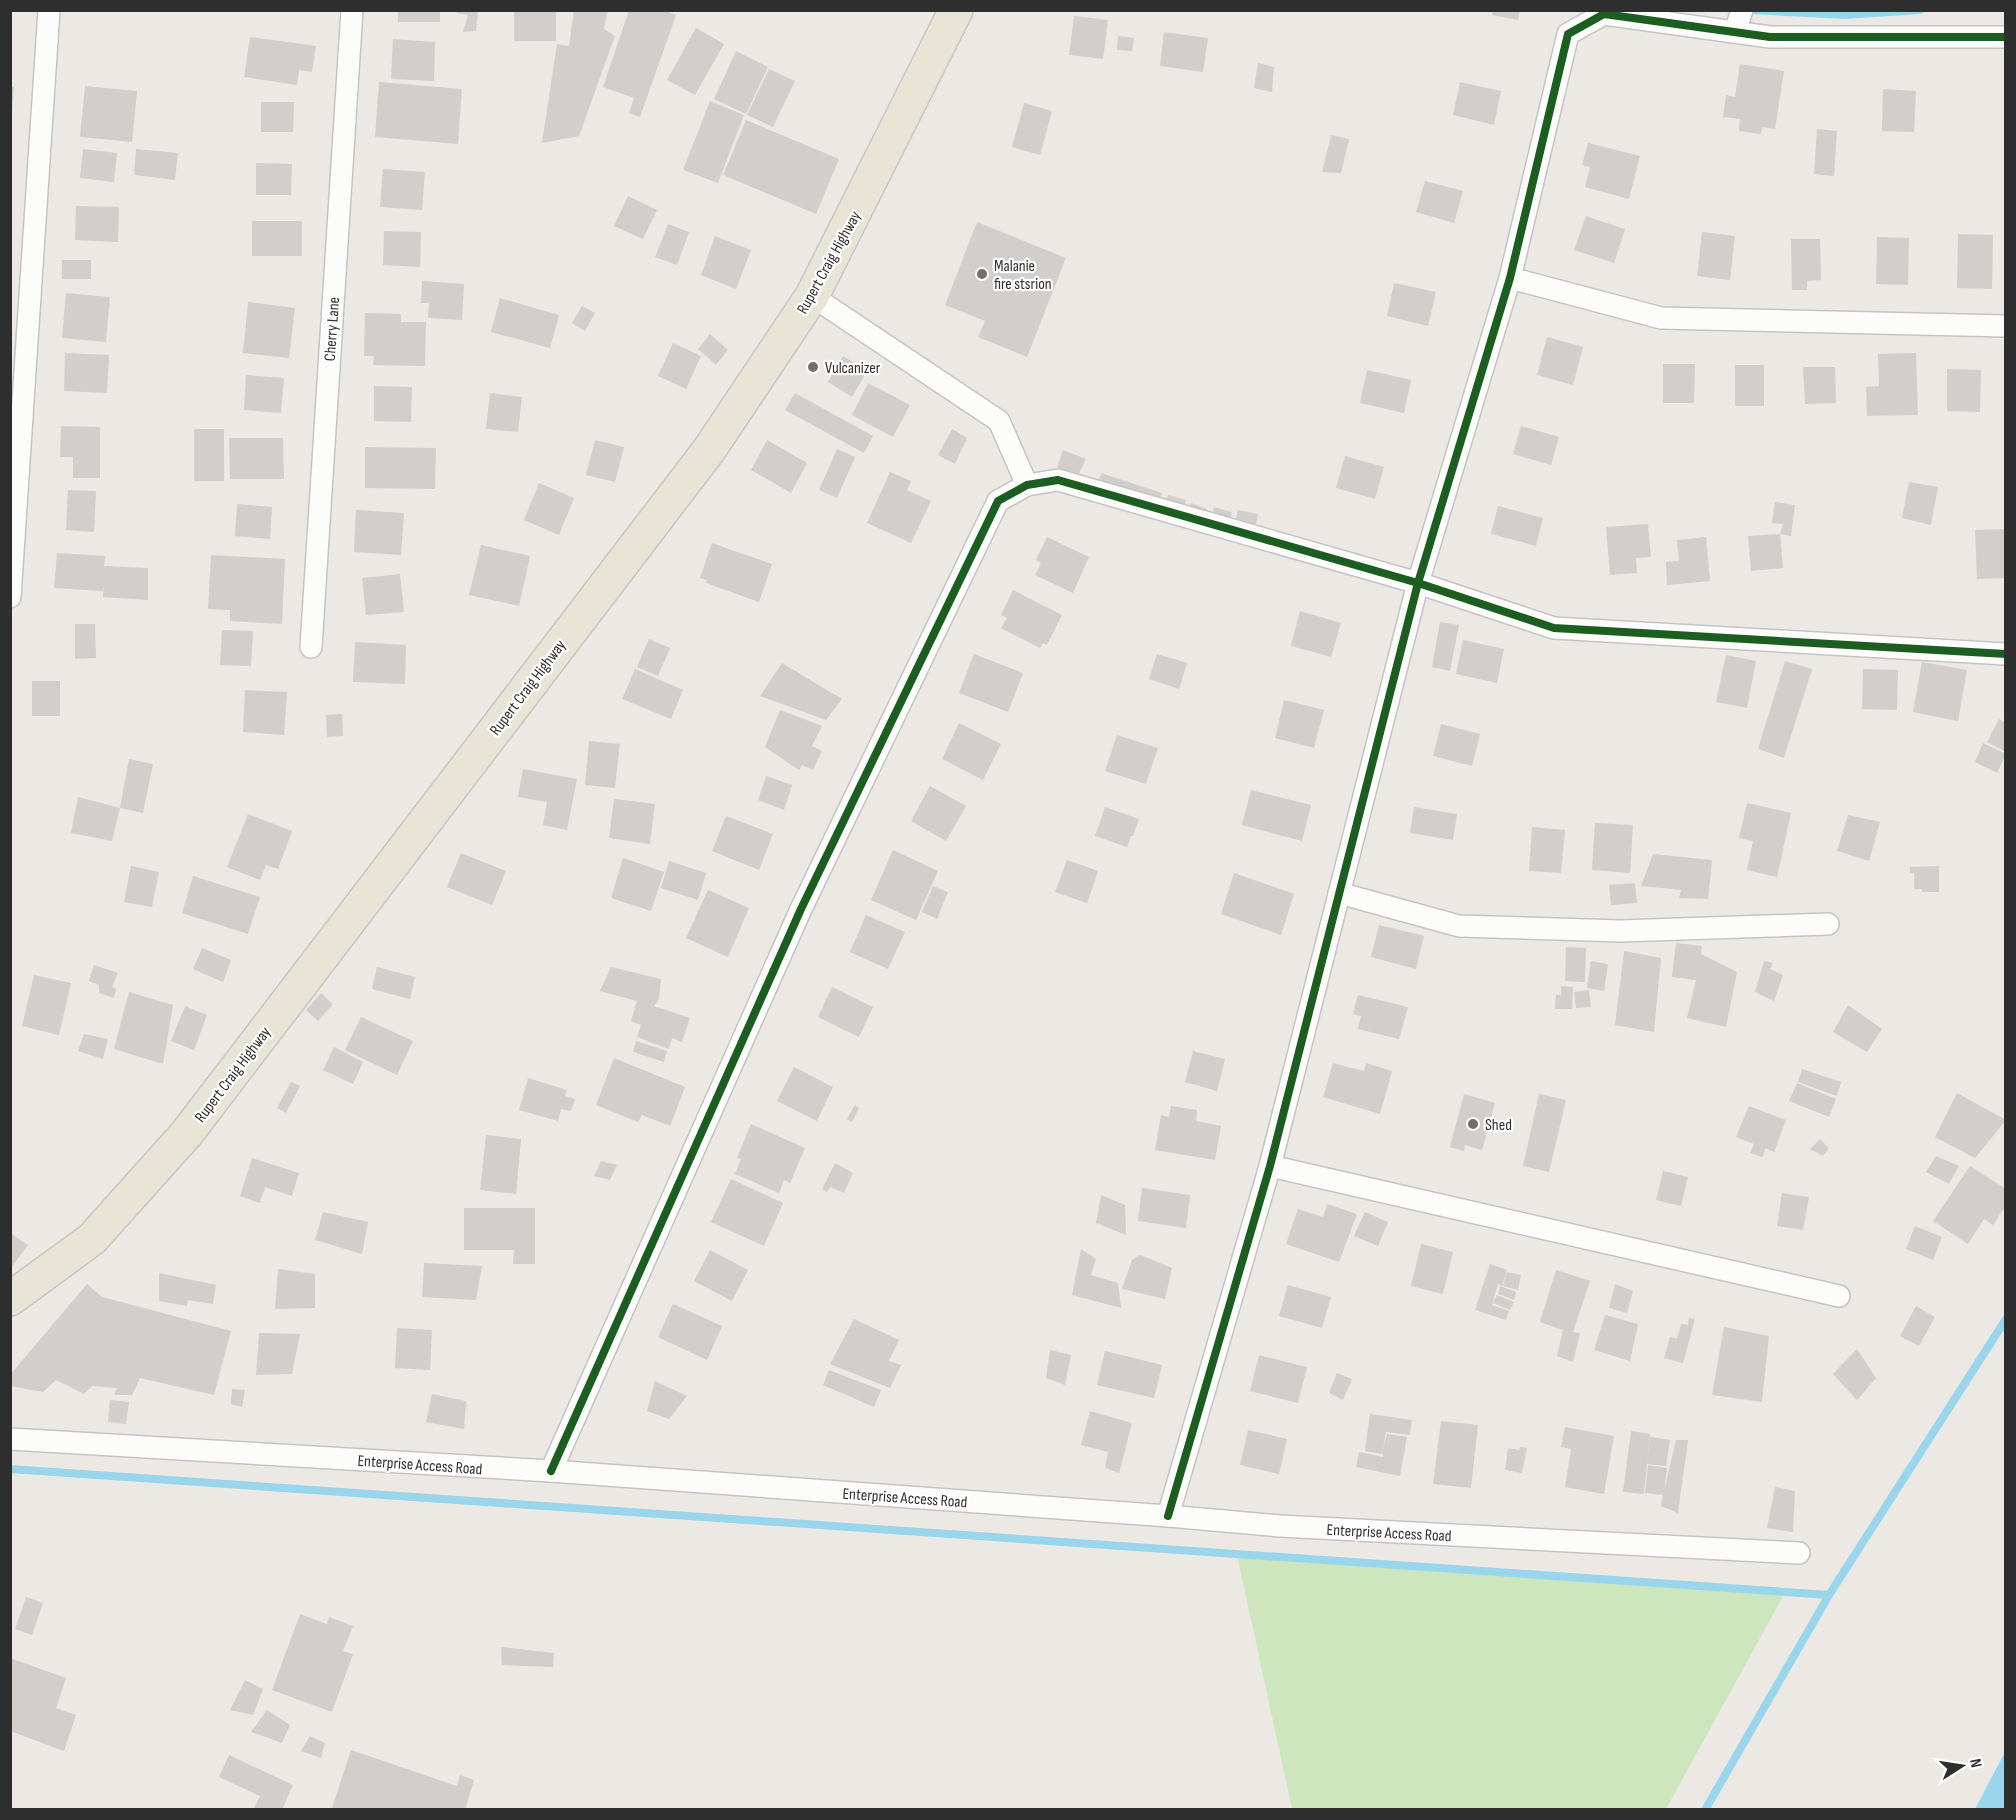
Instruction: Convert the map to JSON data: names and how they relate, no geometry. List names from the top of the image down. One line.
{"streets":{"main road":["Rupert Craig Highway"],"street":["Cherry Lane","Enterprise Access Road"]},"places":["Malanie fire stsrion","Vulcanizer","Shed"],"north":"right"}
